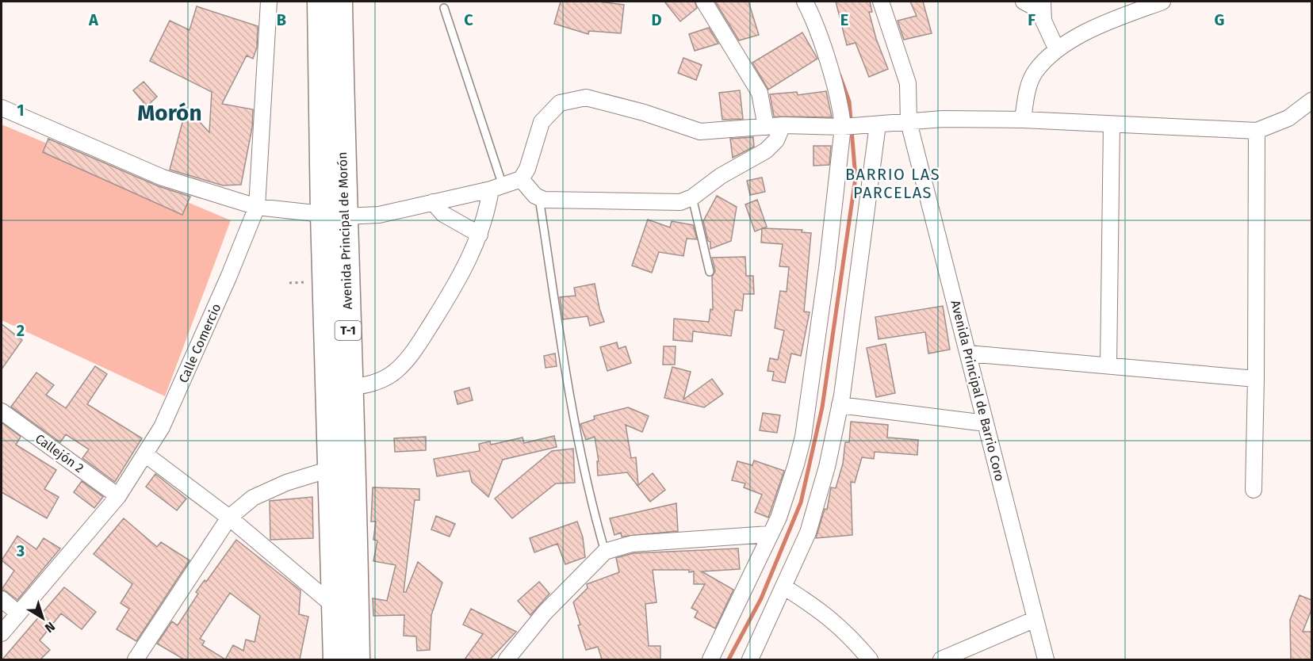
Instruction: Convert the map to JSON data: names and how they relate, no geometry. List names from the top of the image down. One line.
{"streets":{"main road":["Avenida Principal de Morón","T-1"],"street":["Calle Comercio","Avenida Principal de Barrio Coro","Callejón 2"]},"crossings":[["Calle Comercio","Callejón 2"]],"districts":["Morón","BARRIO LAS PARCELAS"],"north":"bottom right","grid":{"columns":["A","B","C","D","E","F","G"],"rows":["1","2","3"]}}
